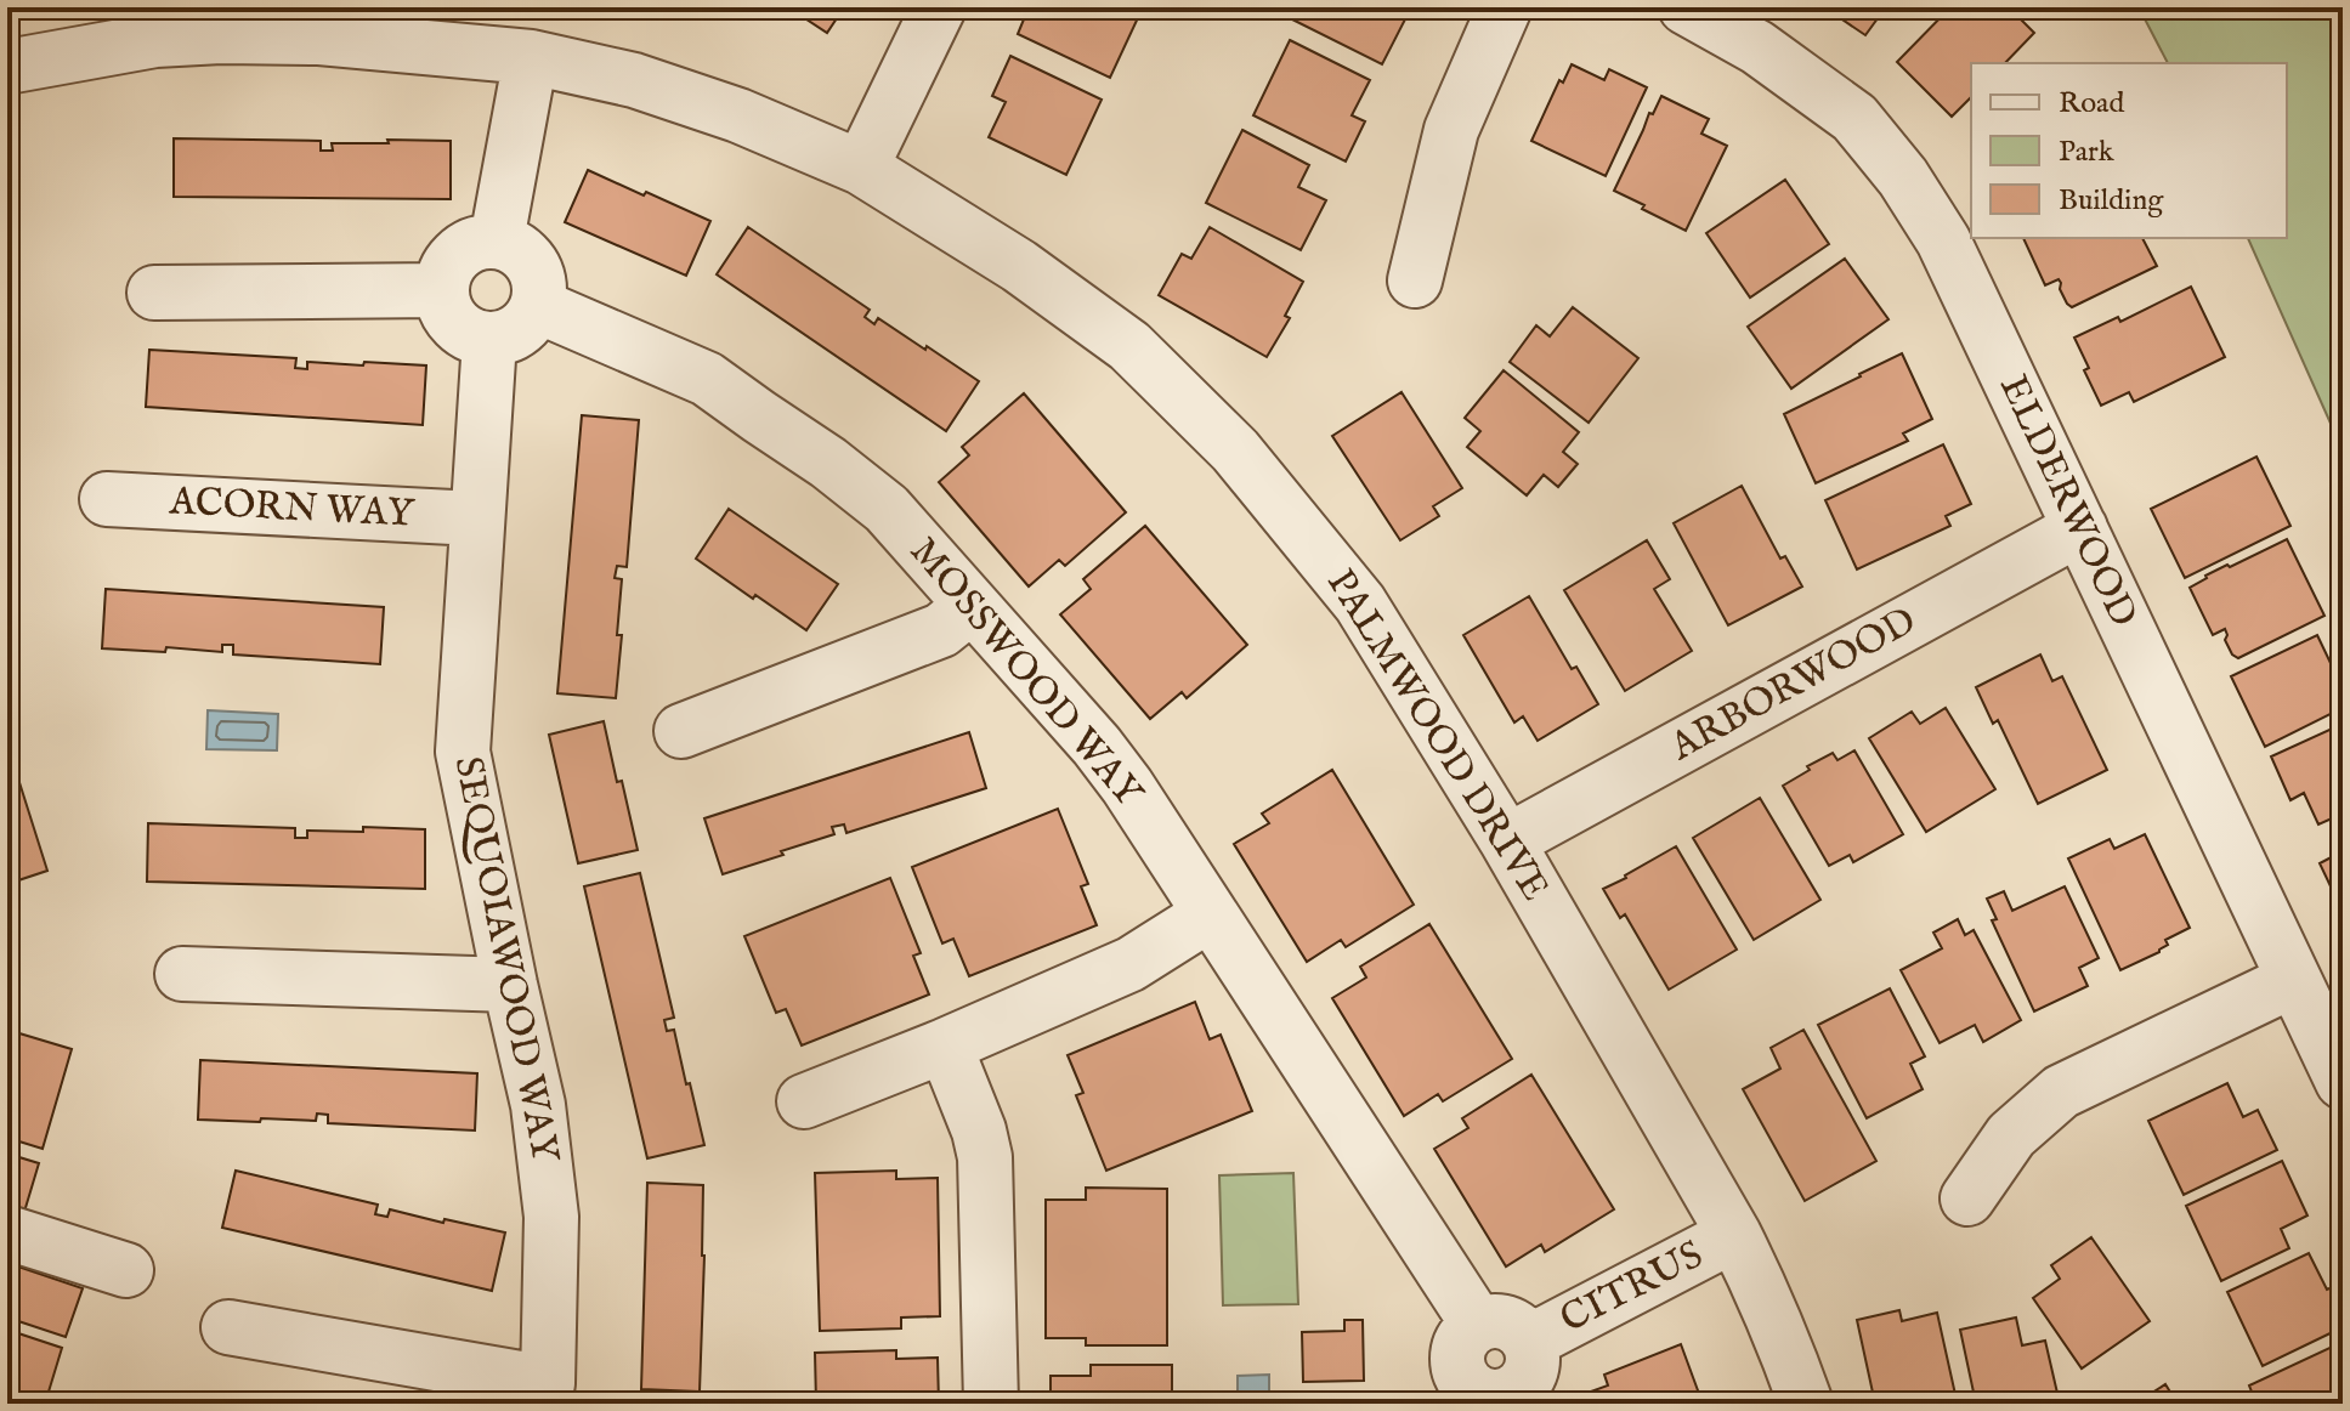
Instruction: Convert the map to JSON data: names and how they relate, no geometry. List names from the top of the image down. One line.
{"streets":{"street":["ELDERWOOD","ACORN WAY","MOSSWOOD WAY","ARBORWOOD","PALMWOOD DRIVE","SEQUOIAWOOD WAY","CITRUS"]},"crossings":[["ELDERWOOD","ARBORWOOD"],["ACORN WAY","SEQUOIAWOOD WAY"],["MOSSWOOD WAY","SEQUOIAWOOD WAY"],["MOSSWOOD WAY","CITRUS"],["ARBORWOOD","PALMWOOD DRIVE"],["PALMWOOD DRIVE","CITRUS"]],"legend":["Road","Park","Building"]}
